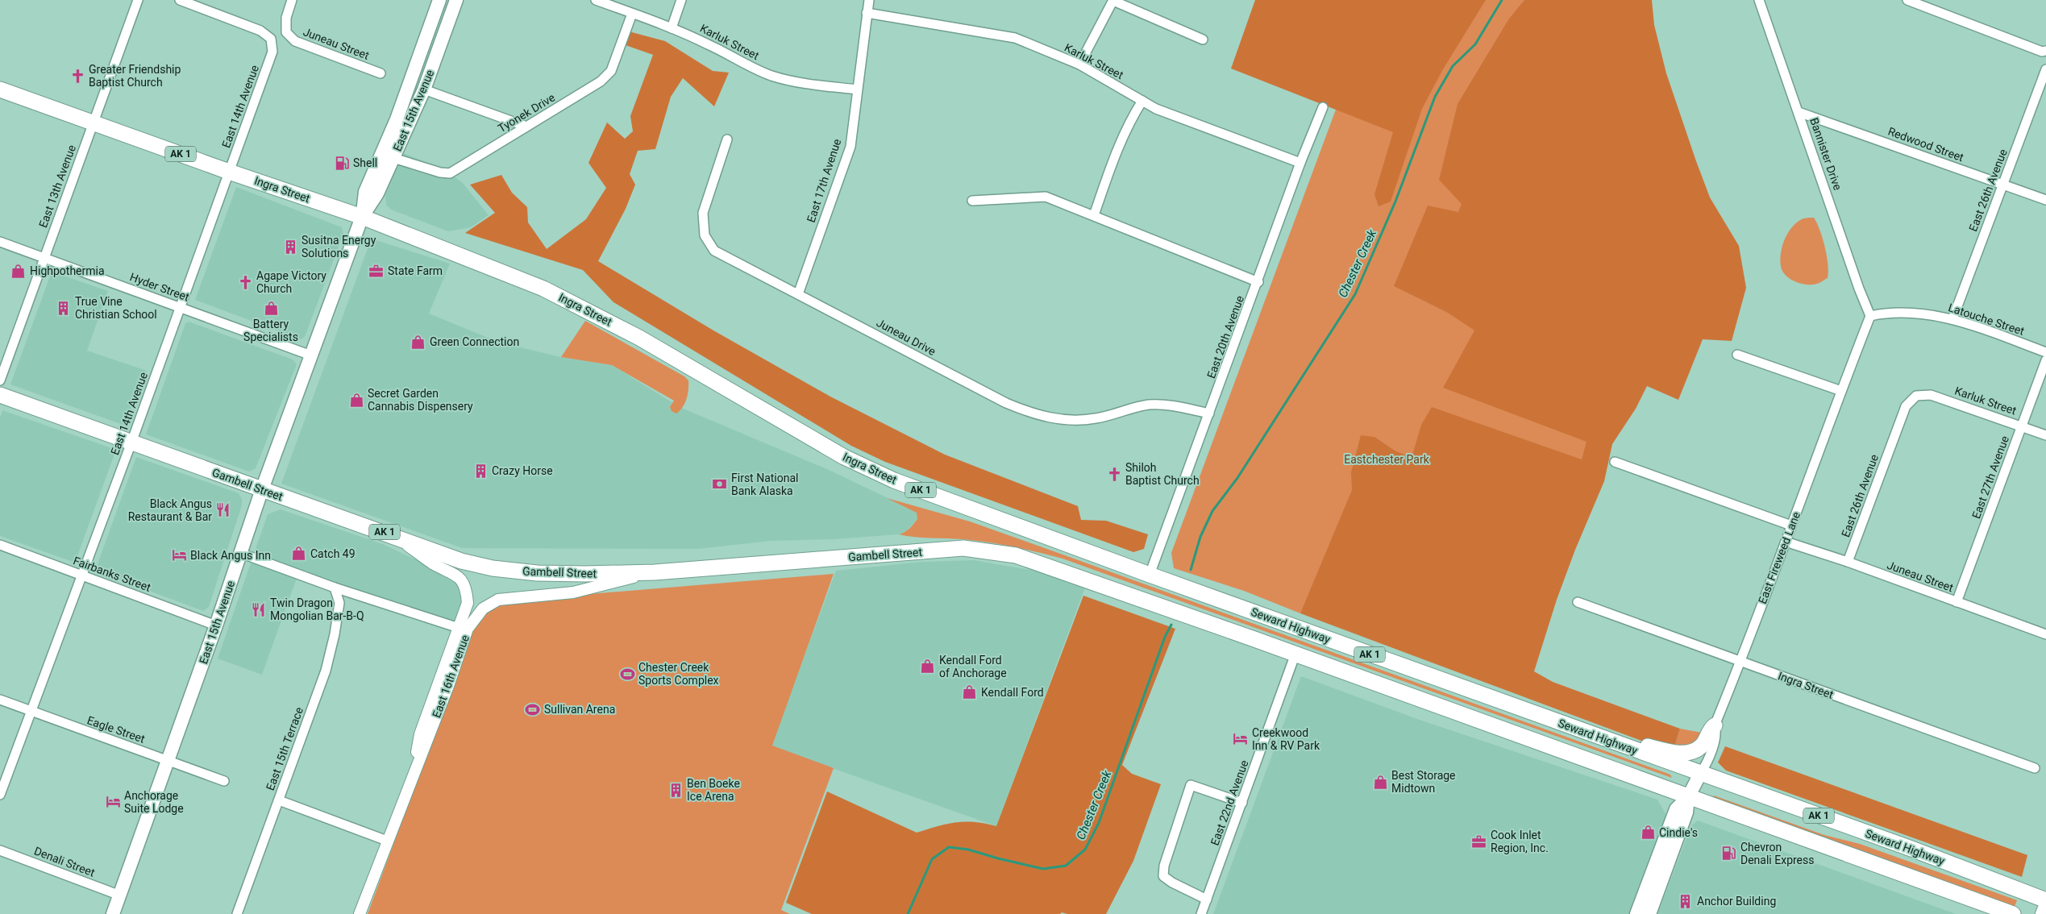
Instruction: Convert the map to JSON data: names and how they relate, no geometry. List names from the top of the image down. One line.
{"streets":{"highway":["AK 1","Ingra Street","Gambell Street","Seward Highway"],"main road":["East 15th Avenue","East Fireweed Lane"],"street":["Karluk Street","Juneau Street","East 14th Avenue","Tyonek Drive","Redwood Street","Bannister Drive","East 17th Avenue","East 13th Avenue","East 26th Avenue","Hyder Street","Latouche Street","Juneau Drive","East 20th Avenue","East 27th Avenue","Fairbanks Street","East 16th Avenue","Eagle Street","East 15th Terrace","East 22nd Avenue","Denali Street"]},"crossings":[["Karluk Street","Tyonek Drive"],["Karluk Street","East 17th Avenue"],["Karluk Street","East 26th Avenue"],["Karluk Street","East 20th Avenue"],["Karluk Street","East 27th Avenue"],["Juneau Street","East 26th Avenue"],["Juneau Street","East 27th Avenue"],["Juneau Street","East Fireweed Lane"],["East 14th Avenue","Ingra Street"],["East 14th Avenue","Hyder Street"],["East 14th Avenue","Gambell Street"],["East 14th Avenue","Fairbanks Street"],["East 14th Avenue","Eagle Street"],["East 15th Avenue","Tyonek Drive"],["East 15th Avenue","Ingra Street"],["East 15th Avenue","Hyder Street"],["East 15th Avenue","Gambell Street"],["East 15th Avenue","Fairbanks Street"],["East 15th Avenue","Eagle Street"],["East 15th Avenue","Denali Street"],["Redwood Street","Bannister Drive"],["Redwood Street","East 26th Avenue"],["AK 1","Gambell Street"],["AK 1","East Fireweed Lane"],["AK 1","East 22nd Avenue"],["Bannister Drive","Latouche Street"],["Bannister Drive","East Fireweed Lane"],["East 17th Avenue","Juneau Drive"],["East 13th Avenue","Ingra Street"],["East 13th Avenue","Hyder Street"],["Ingra Street","East 20th Avenue"],["Ingra Street","East Fireweed Lane"],["Ingra Street","Seward Highway"],["East 26th Avenue","Latouche Street"],["Latouche Street","East Fireweed Lane"],["Juneau Drive","East 20th Avenue"],["East 20th Avenue","Seward Highway"],["Gambell Street","East 16th Avenue"],["Gambell Street","East 22nd Avenue"],["East Fireweed Lane","Seward Highway"]],"water":["Chester Creek"],"parks":["Eastchester Park"],"places":{"church":["Greater Friendship Baptist Church","Agape Victory Church","Shiloh Baptist Church"],"fuel station":["Shell","Chevron Denali Express"],"building":["Susitna Energy Solutions","True Vine Christian School","Crazy Horse","Ben Boeke Ice Arena","Anchor Building"],"shop":["Highpothermia","Battery Specialists","Green Connection","Secret Garden Cannabis Dispensery","Catch 49","Kendall Ford of Anchorage","Kendall Ford","Best Storage Midtown","Cindie's"],"office":["State Farm","Cook Inlet Region, Inc."],"bank":["First National Bank Alaska"],"restaurant":["Black Angus Restaurant & Bar","Twin Dragon Mongolian Bar-B-Q"],"hotel":["Black Angus Inn","Creekwood Inn & RV Park","Anchorage Suite Lodge"],"sports":["Chester Creek Sports Complex","Sullivan Arena"]}}
